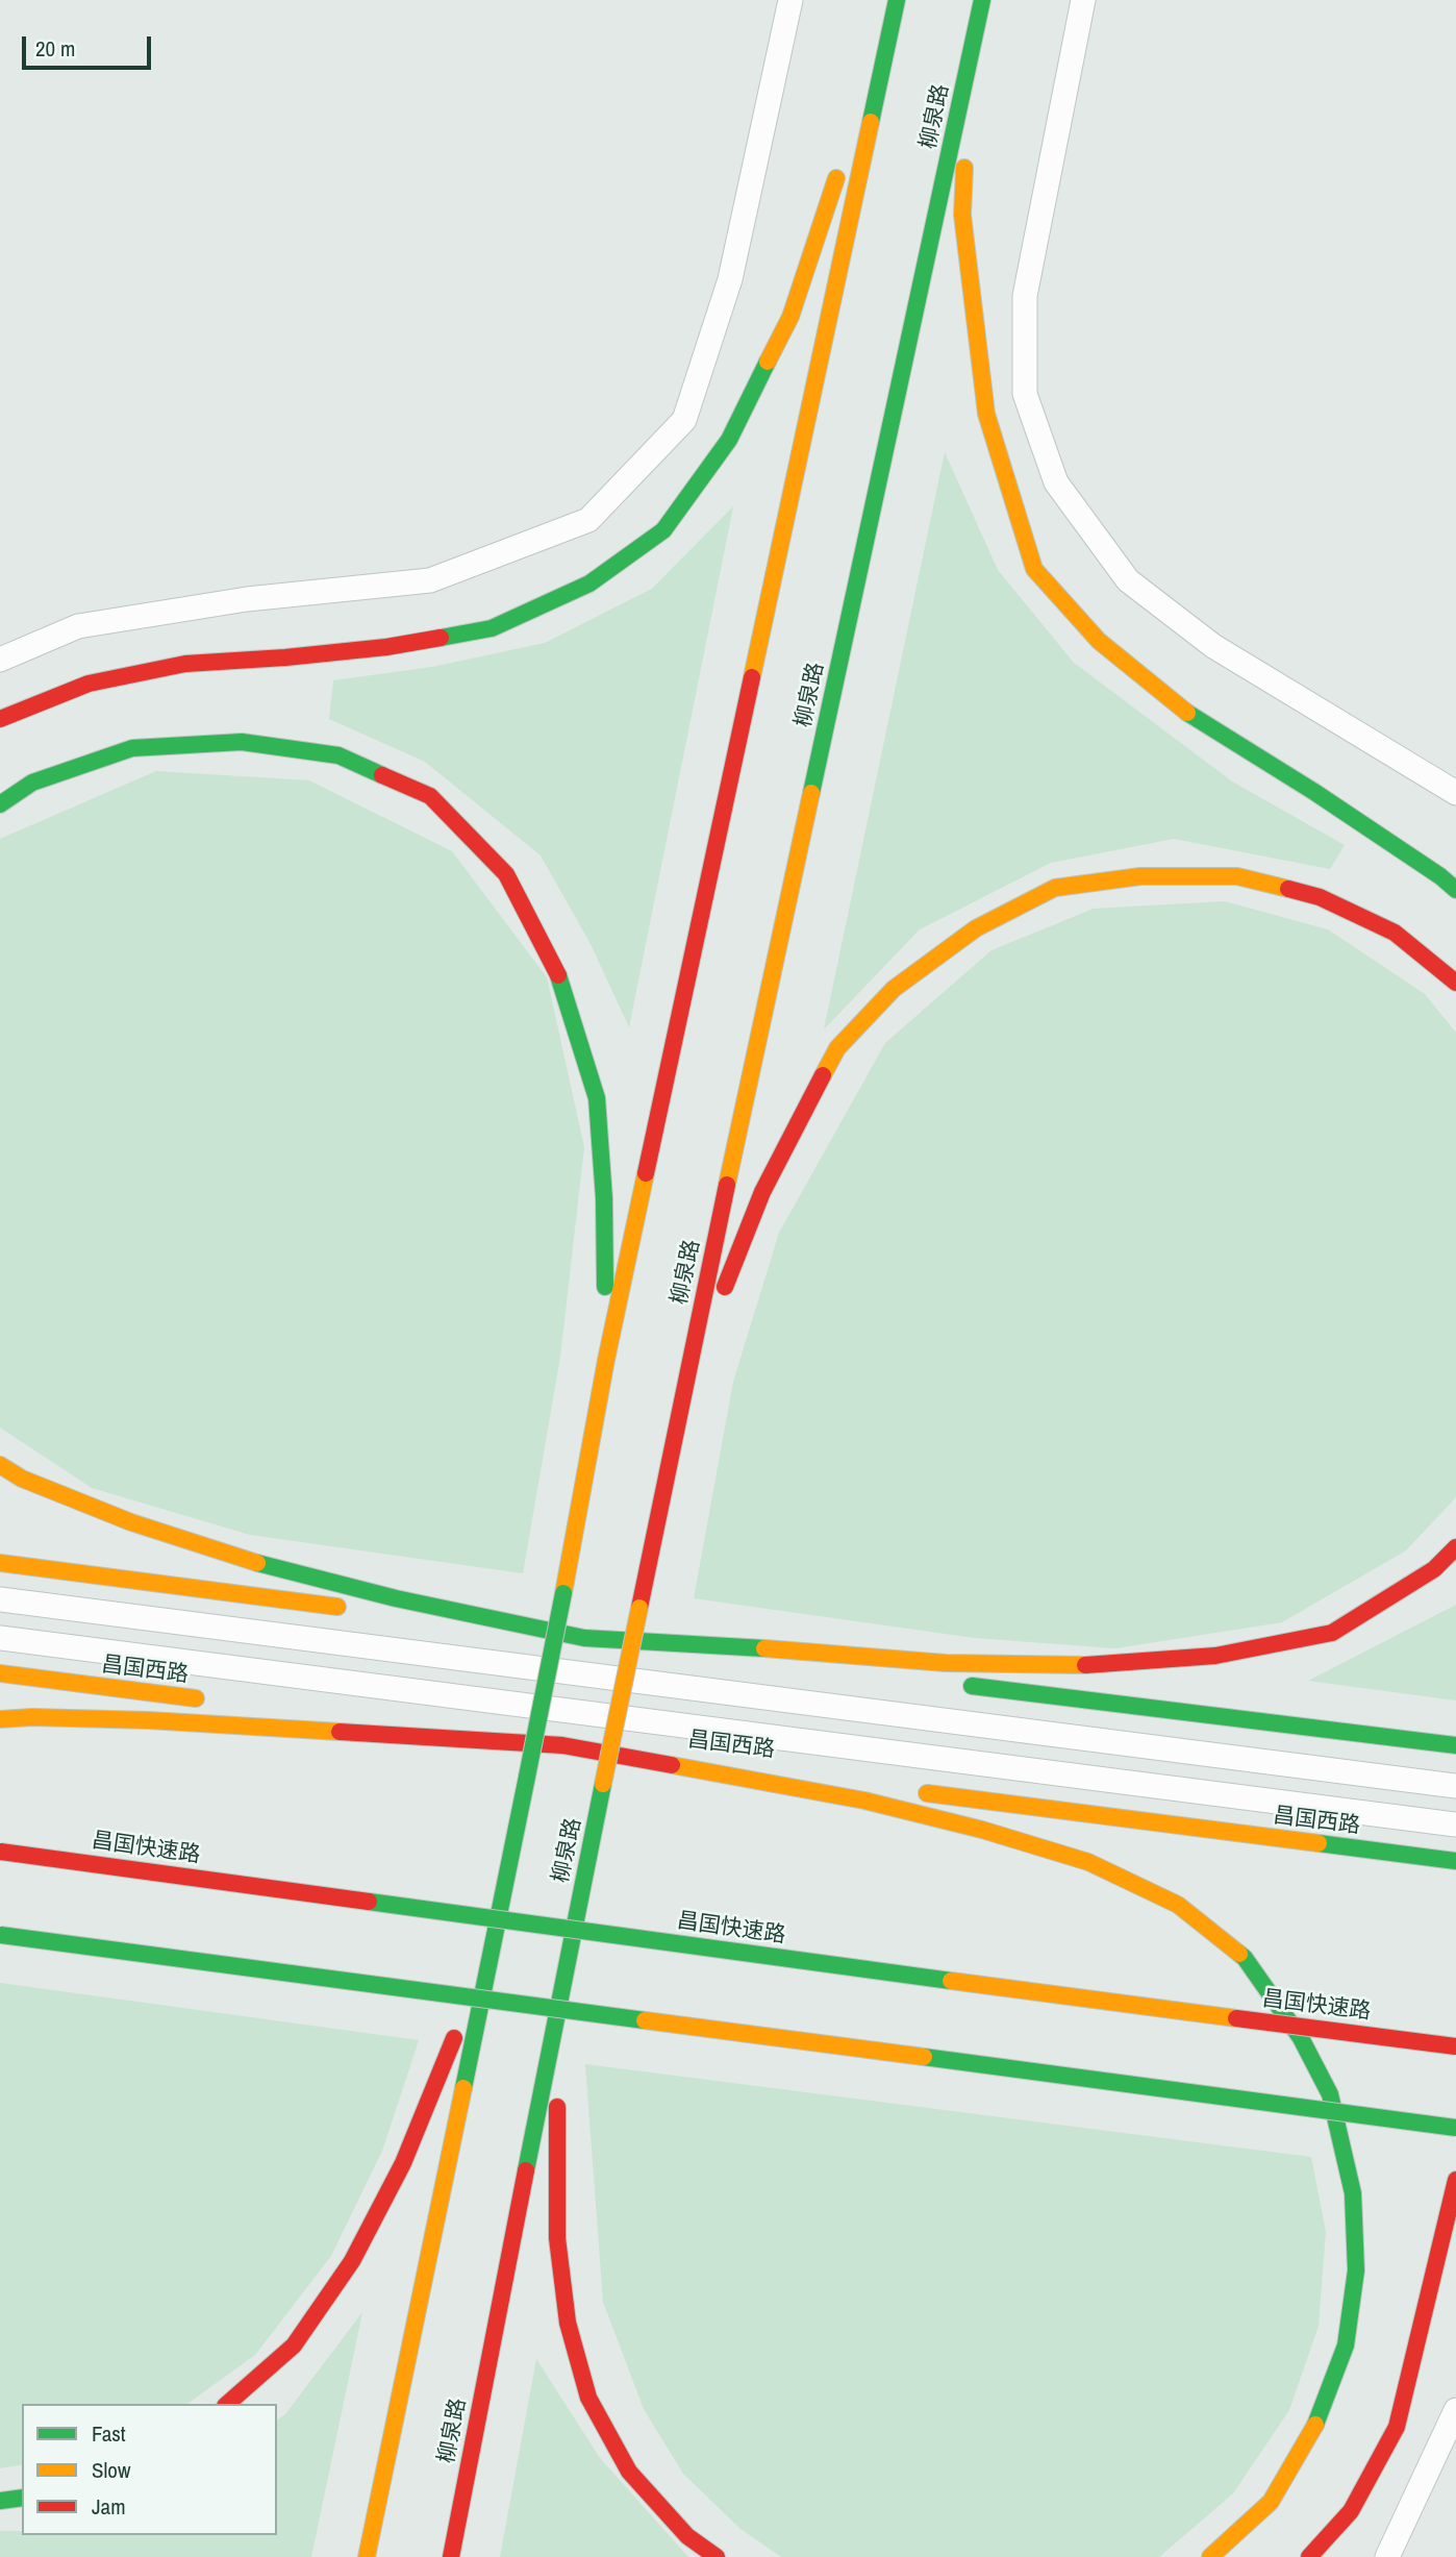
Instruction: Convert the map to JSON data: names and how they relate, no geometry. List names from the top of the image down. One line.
{"streets":{"main road":["柳泉路","昌国西路","昌国快速路"]},"legend":["Fast","Slow","Jam"],"scale_bar":"20 m"}
